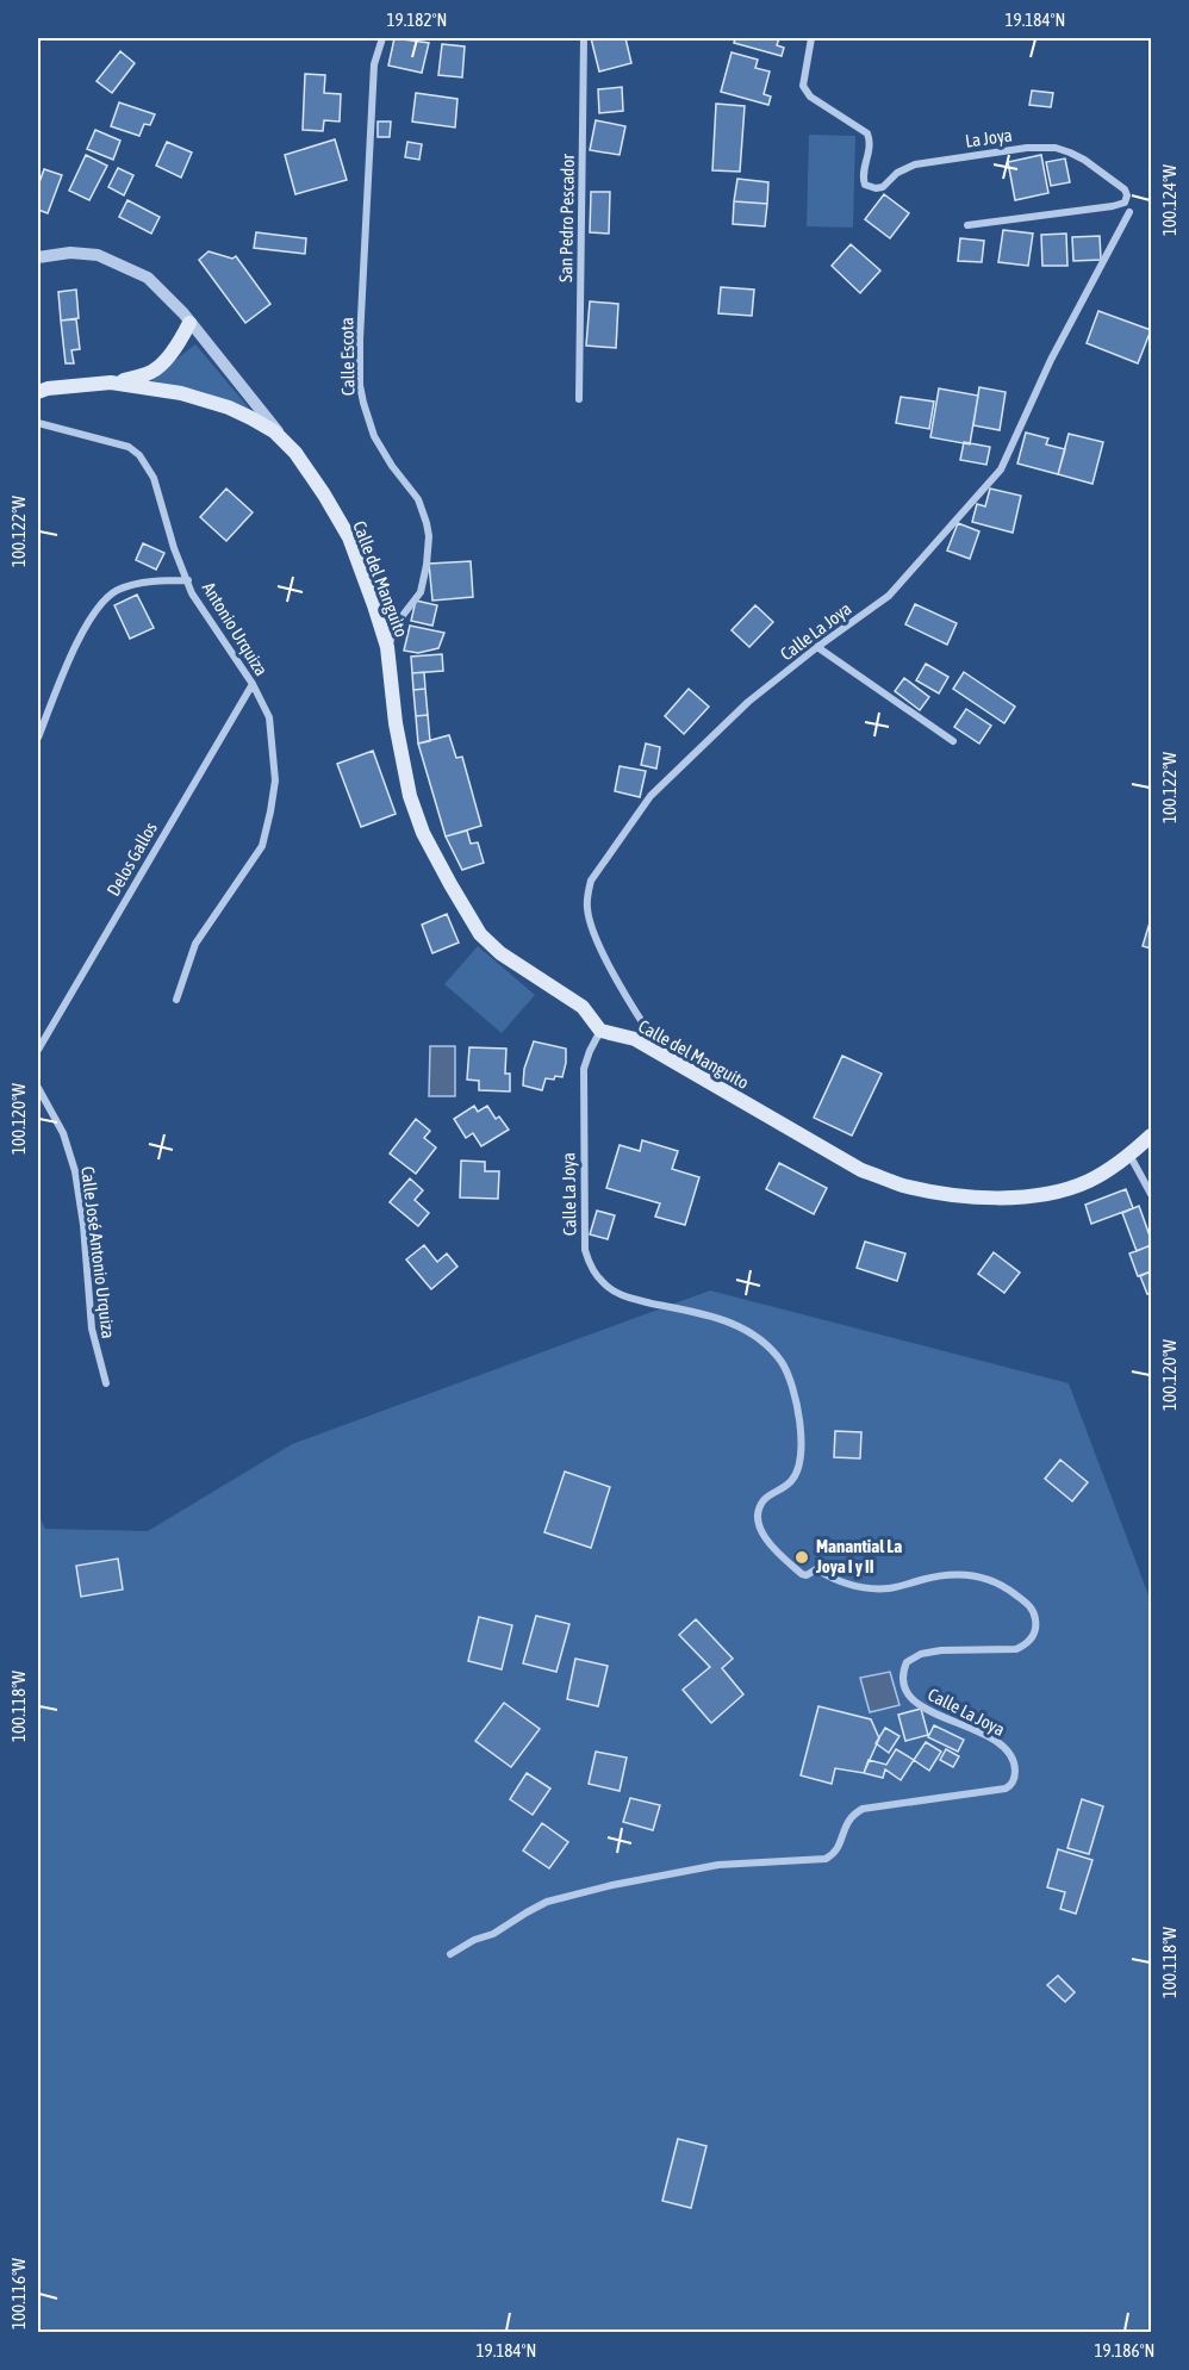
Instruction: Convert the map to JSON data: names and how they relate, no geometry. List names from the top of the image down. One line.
{"streets":{"main road":["Calle del Manguito"],"street":["La Joya","San Pedro Pescador","Calle Escota","Antonio Urquiza","Calle La Joya","Delos Gallos","Calle José Antonio Urquiza"]},"crossings":[["Calle Escota","Calle del Manguito"],["Calle del Manguito","Calle La Joya"],["Antonio Urquiza","Delos Gallos"]],"places":["Manantial La Joya I y II"],"coordinates":["19.182°N","19.184°N","100.124°W","100.122°W","100.120°W","100.118°W","100.116°W","19.186°N"]}
